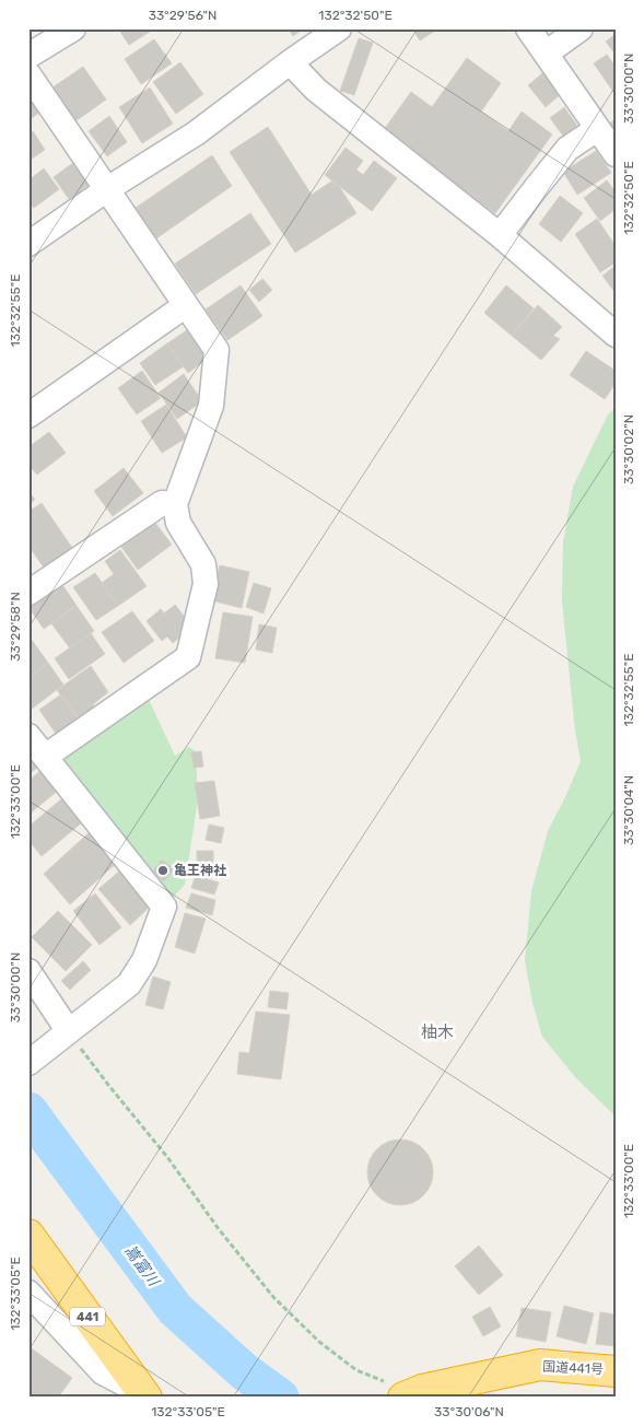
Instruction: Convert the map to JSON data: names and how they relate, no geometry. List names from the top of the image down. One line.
{"streets":{"highway":["441","国道441号"]},"districts":["柚木"],"water":["嵩富川"],"places":["亀王神社"],"coordinates":["33°29'56\"N","132°32'50\"E","33°30'00\"N","132°32'55\"E","33°30'02\"N","33°29'58\"N","132°33'00\"E","33°30'04\"N","132°33'05\"E","33°30'06\"N"]}
